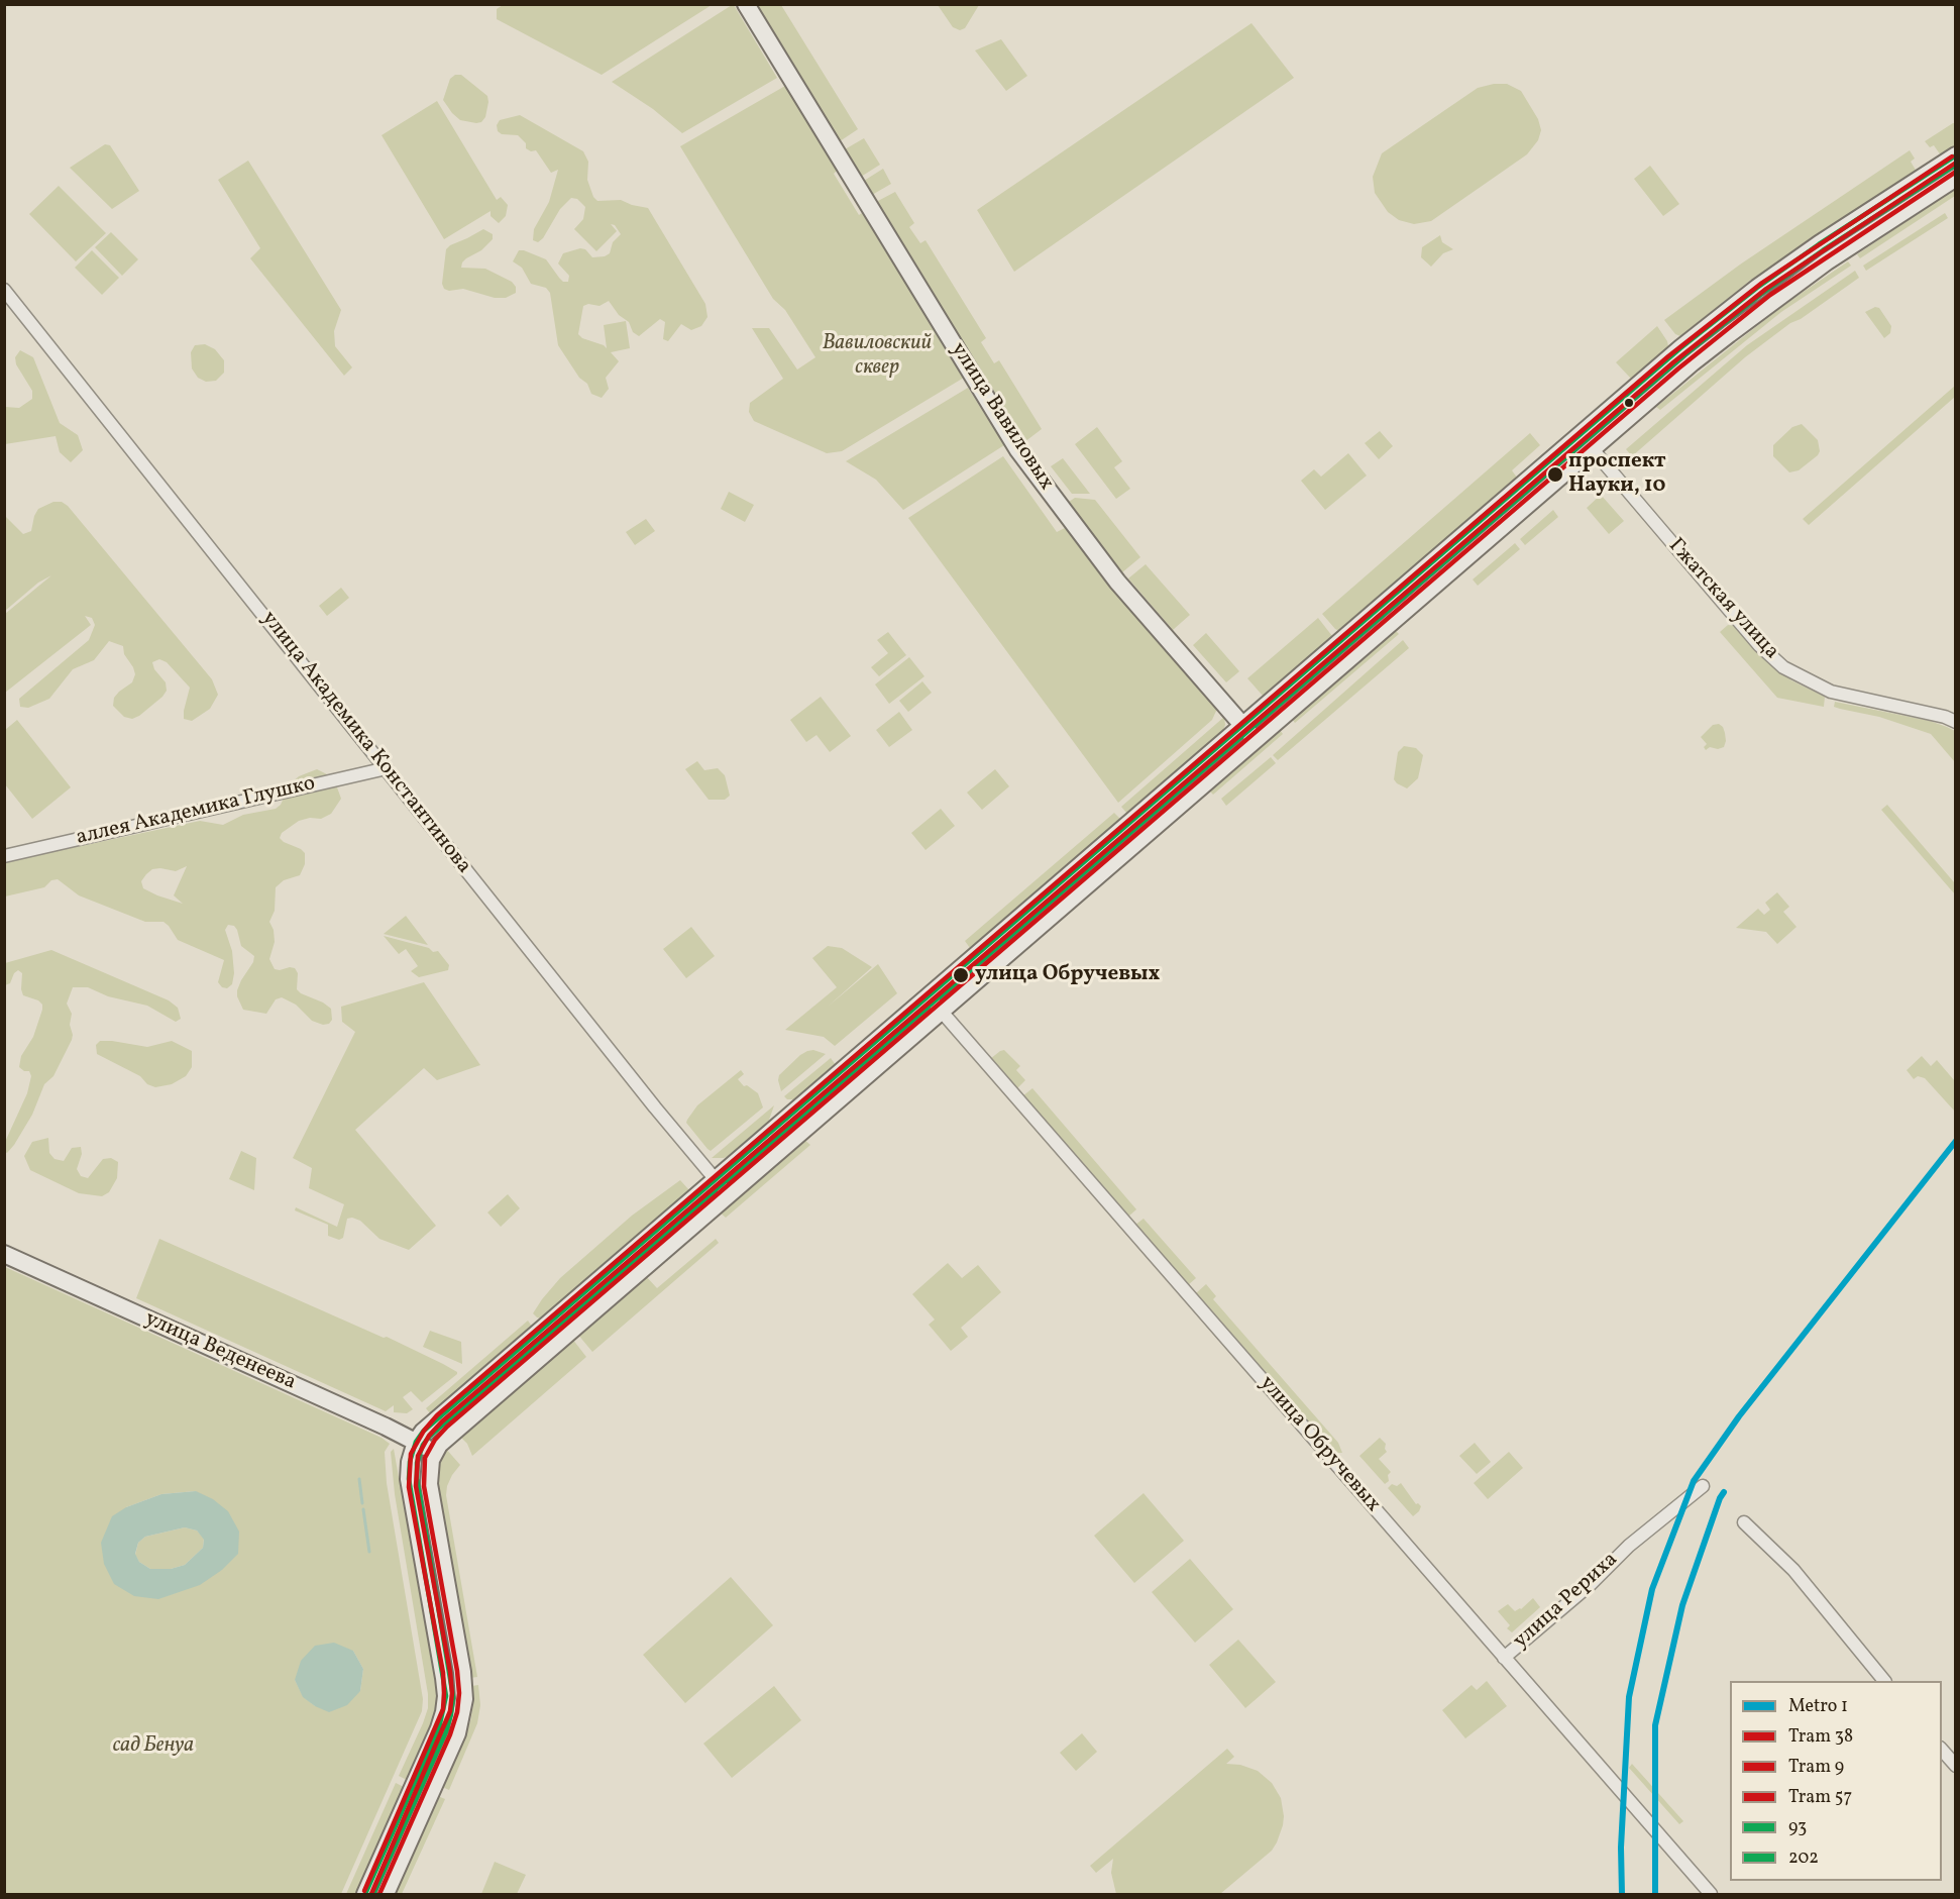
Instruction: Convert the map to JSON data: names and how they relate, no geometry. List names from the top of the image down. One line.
{"streets":{"main road":["улица Вавиловых","улица Веденеева"],"street":["Гжатская улица","улица Академика Константинова","аллея Академика Глушко","улица Обручевых","улица Рериха"]},"crossings":[["улица Академика Константинова","аллея Академика Глушко"],["улица Обручевых","улица Рериха"]],"parks":["Вавиловский сквер","сад Бенуа"],"places":["проспект Науки, 10","улица Обручевых"],"lines":["transit line 93","tram line 57","tram line 38","transit line 202","tram line 9","metro line 1"],"legend":["Metro 1","Tram 38","Tram 9","Tram 57","93","202"]}
